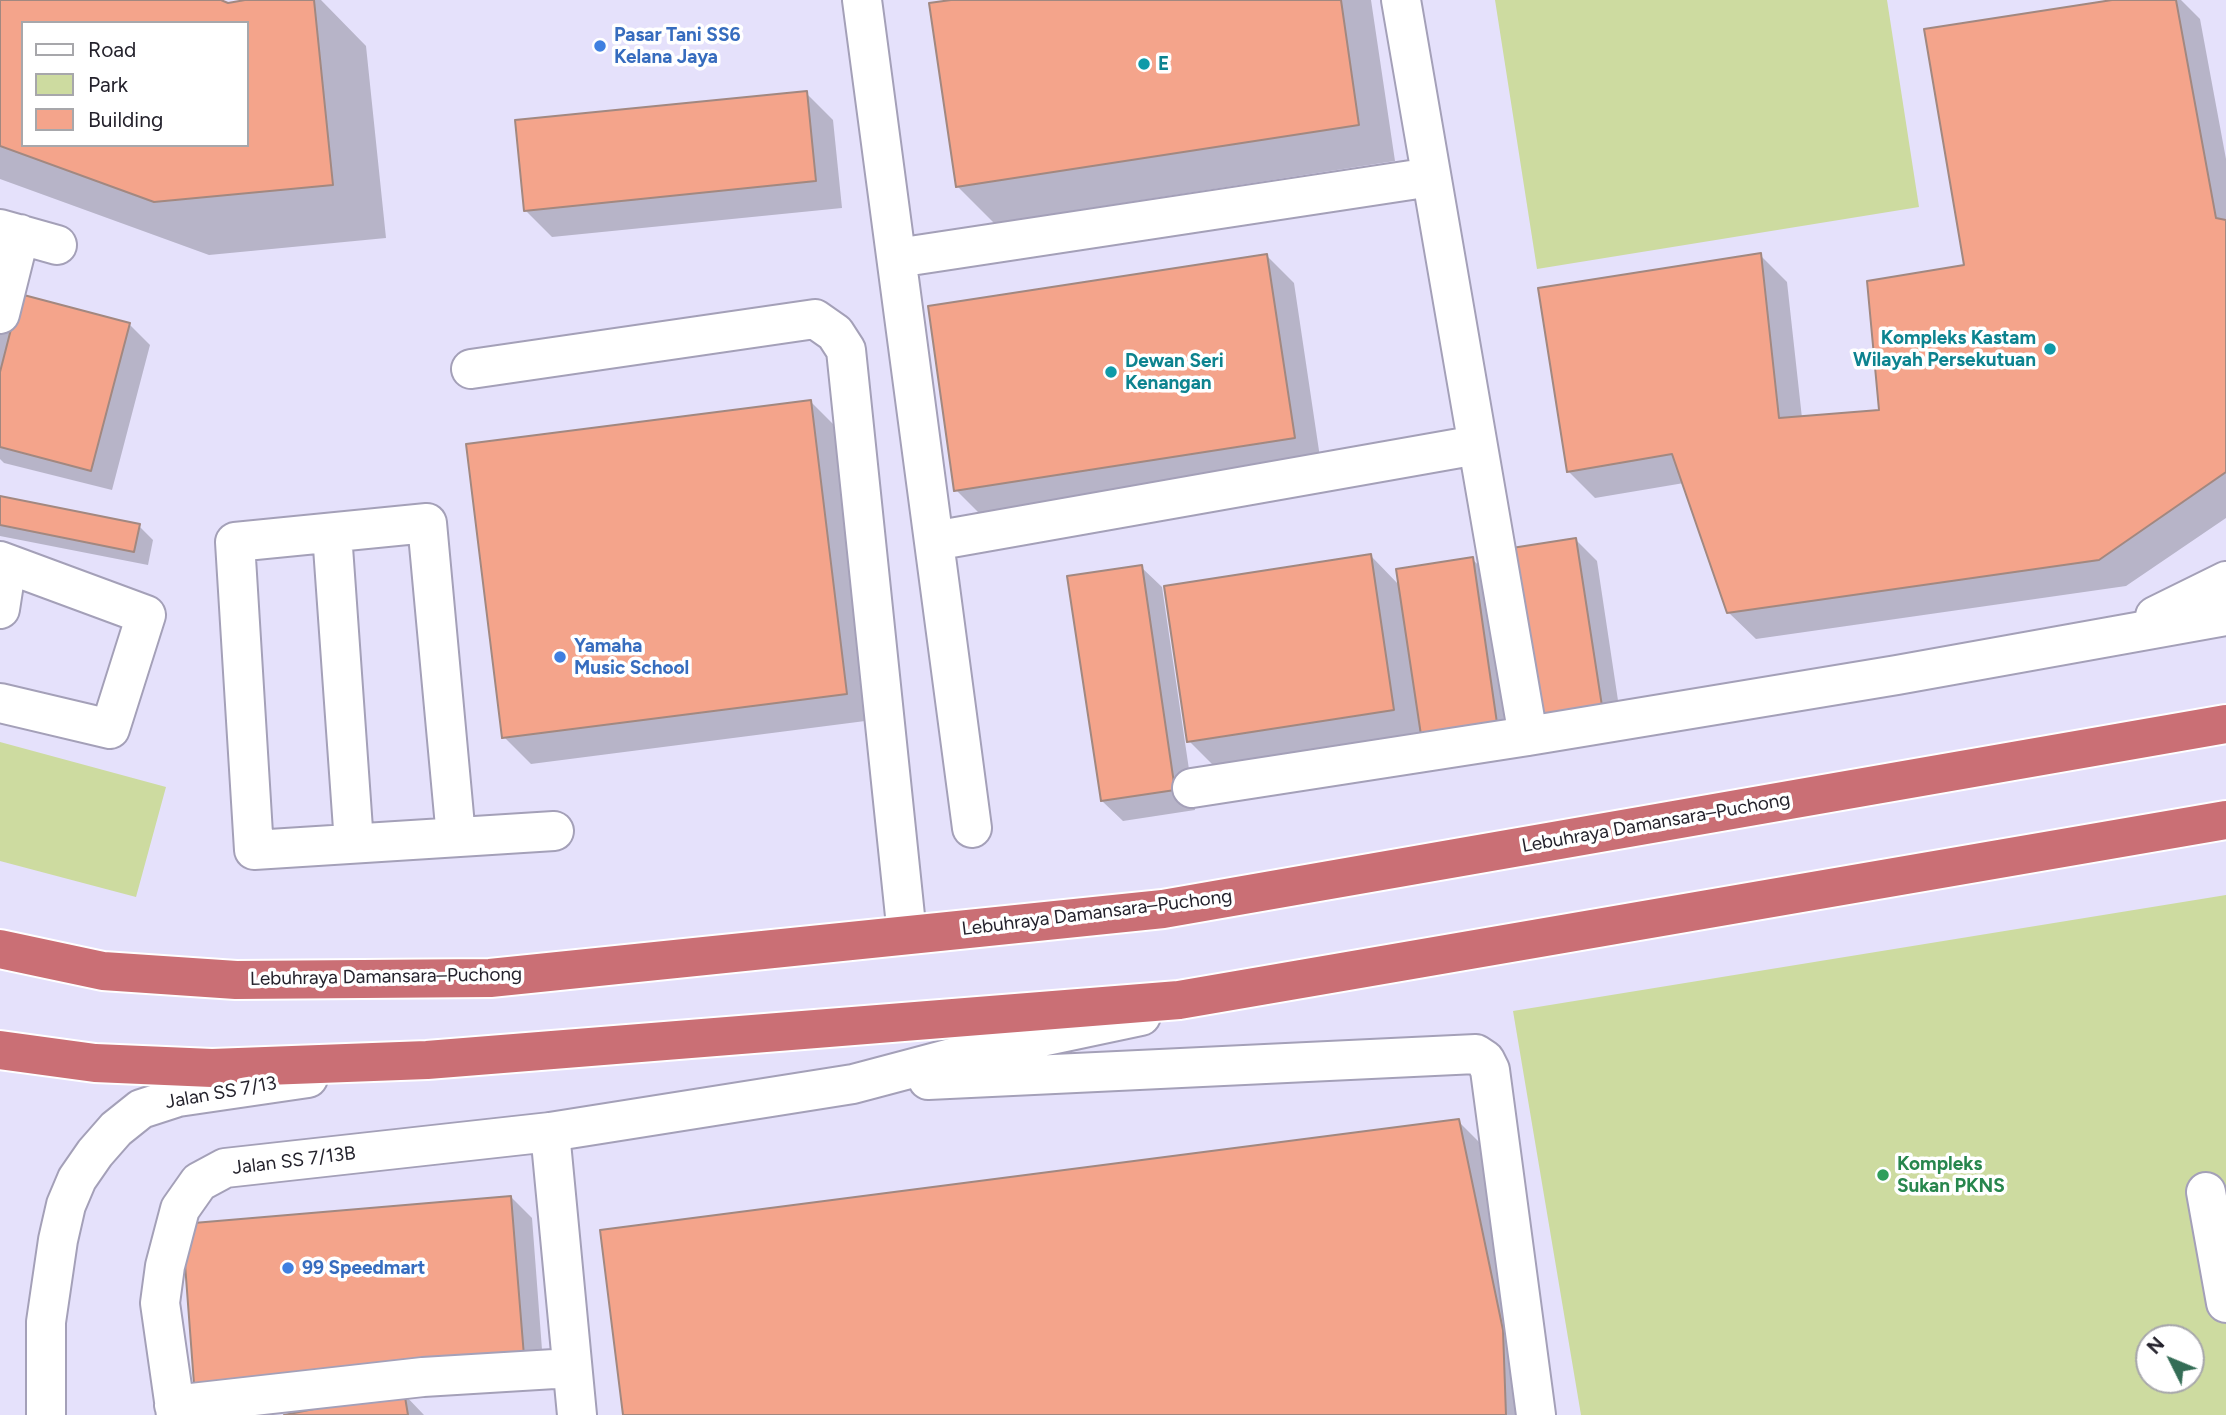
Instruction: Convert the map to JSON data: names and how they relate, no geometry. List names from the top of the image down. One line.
{"streets":{"highway":["Lebuhraya Damansara–Puchong"],"street":["Jalan SS 7/13","Jalan SS 7/13B"]},"places":["Pasar Tani SS6 Kelana Jaya","E","Kompleks Kastam Wilayah Persekutuan","Dewan Seri Kenangan","Yamaha Music School","Kompleks Sukan PKNS","99 Speedmart"],"legend":["Road","Park","Building"],"north":"top left"}
